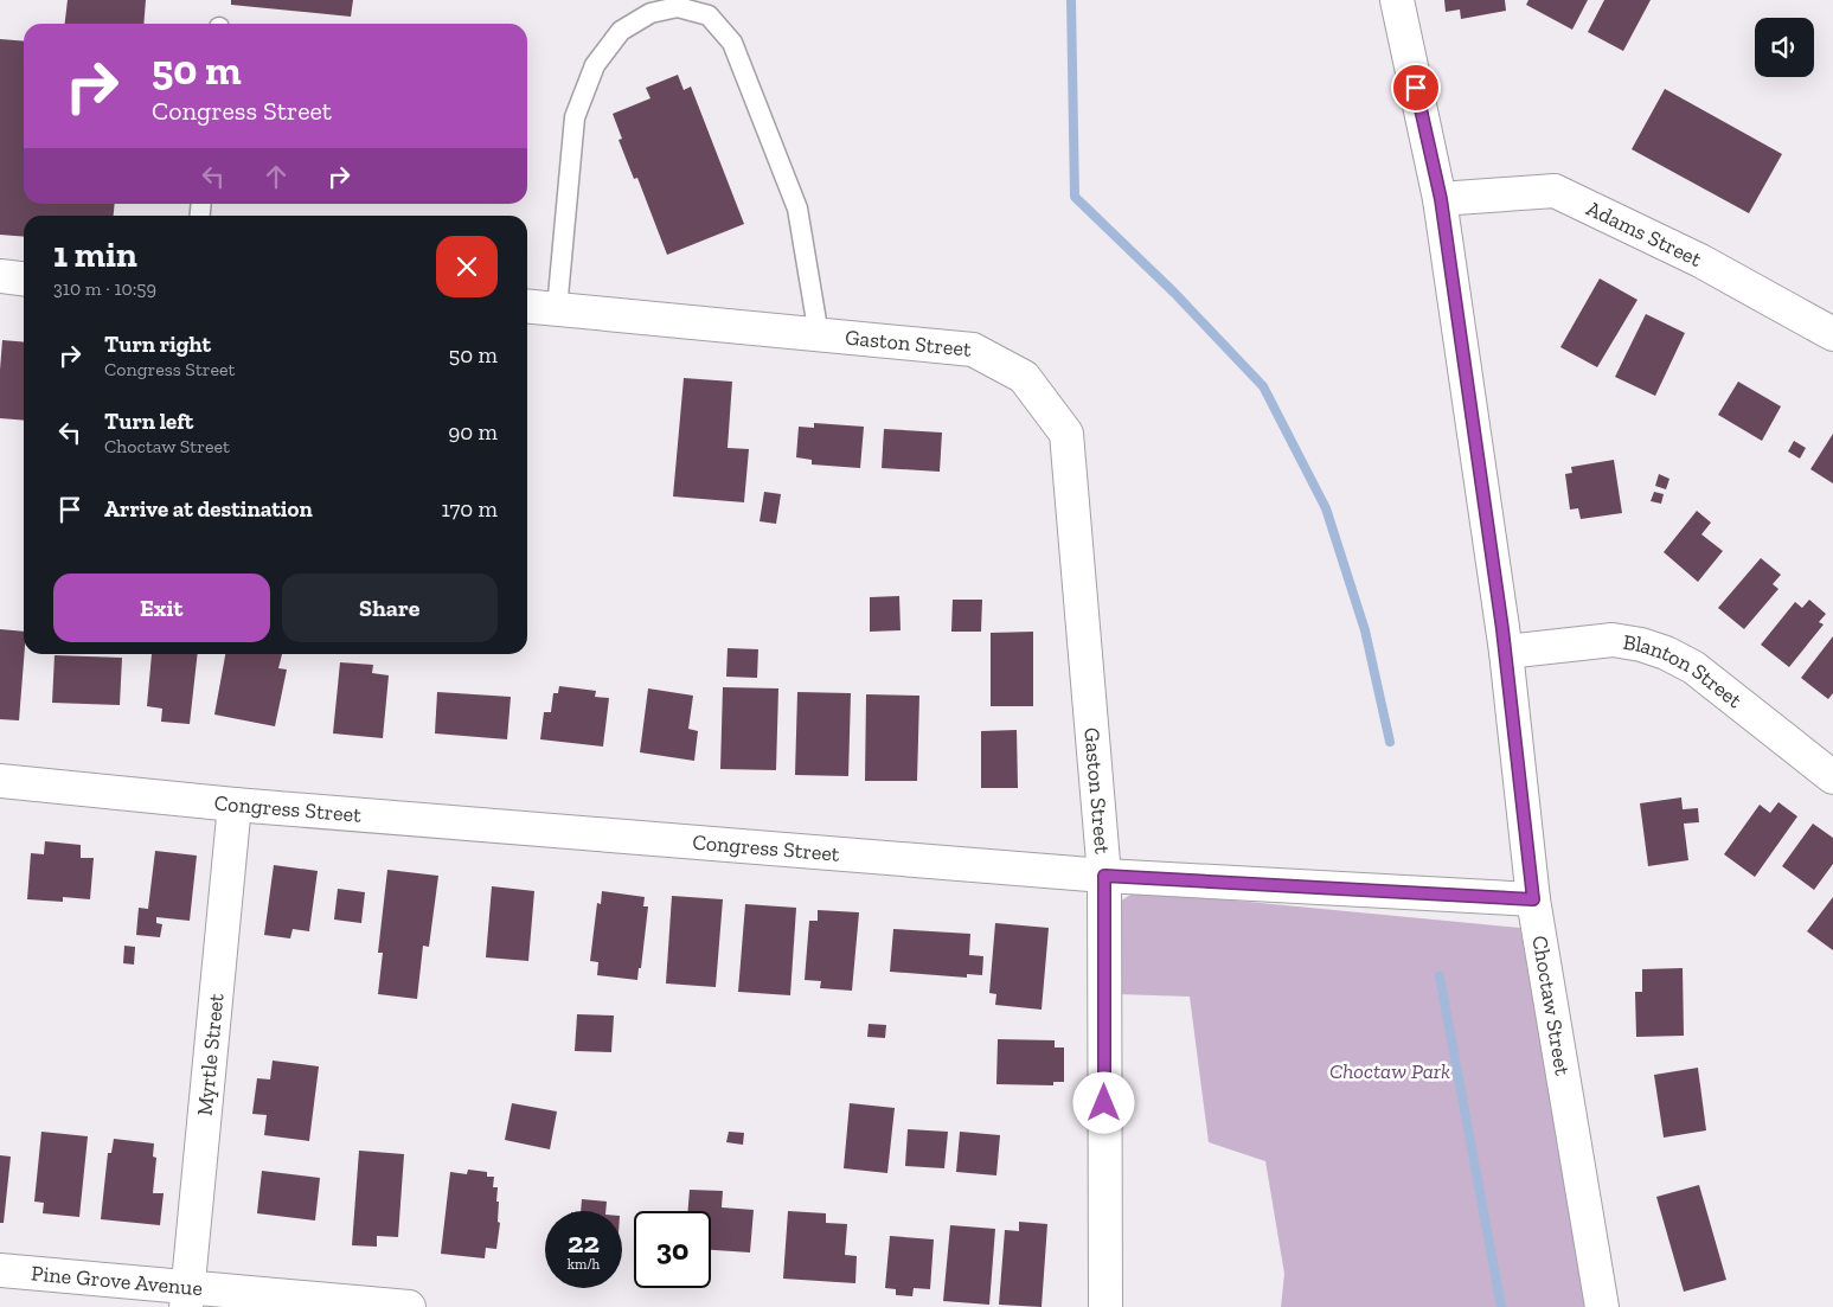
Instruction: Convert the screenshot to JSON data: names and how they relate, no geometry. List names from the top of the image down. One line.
{"streets":{"street":["Adams Street","Gaston Street","Blanton Street","Congress Street","Choctaw Street","Myrtle Street","Pine Grove Avenue"]},"crossings":[["Adams Street","Choctaw Street"],["Gaston Street","Congress Street"],["Blanton Street","Choctaw Street"],["Congress Street","Choctaw Street"],["Congress Street","Myrtle Street"],["Myrtle Street","Pine Grove Avenue"]],"parks":["Choctaw Park"],"page":{"turn":["50 m","Congress Street"],"heading":["1 min","310 m · 10:59"],"list":[{"name":"Turn right","note":"Congress Street","value":"50 m"},{"name":"Turn left","note":"Choctaw Street","value":"90 m"},{"name":"Arrive at destination","value":"170 m"}],"buttons":["Exit","Share"],"speed":"22 km/h","limit":"30"}}
